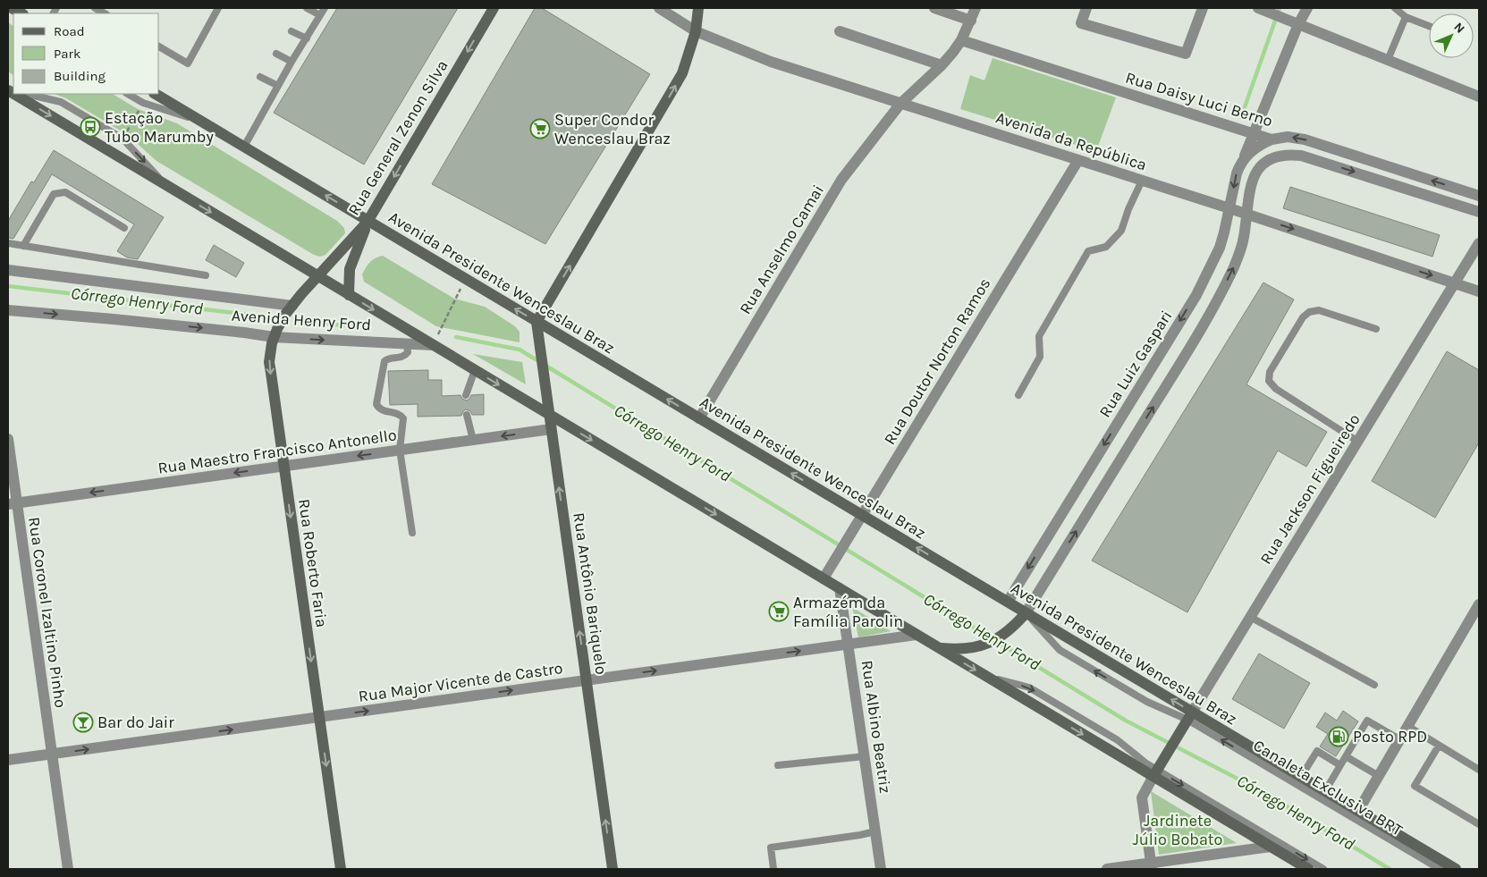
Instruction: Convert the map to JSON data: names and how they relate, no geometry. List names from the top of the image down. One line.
{"streets":{"main road":["Rua General Zenon Silva","Avenida Presidente Wenceslau Braz","Rua Roberto Faria","Rua Antônio Bariquelo"],"street":["Rua Daisy Luci Berno","Avenida da República","Rua Anselmo Camai","Avenida Henry Ford","Rua Doutor Norton Ramos","Rua Luiz Gaspari","Rua Maestro Francisco Antonello","Rua Jackson Figueiredo","Rua Coronel Izaltino Pinho","Rua Major Vicente de Castro","Rua Albino Beatriz"],"lane":["Canaleta Exclusiva BRT"]},"crossings":[["Rua Daisy Luci Berno","Rua Anselmo Camai"],["Rua Daisy Luci Berno","Rua Luiz Gaspari"],["Rua General Zenon Silva","Avenida Presidente Wenceslau Braz"],["Rua General Zenon Silva","Rua Roberto Faria"],["Avenida da República","Rua Anselmo Camai"],["Avenida da República","Rua Doutor Norton Ramos"],["Avenida da República","Rua Luiz Gaspari"],["Avenida da República","Rua Jackson Figueiredo"],["Rua Anselmo Camai","Avenida Presidente Wenceslau Braz"],["Avenida Presidente Wenceslau Braz","Rua Doutor Norton Ramos"],["Avenida Presidente Wenceslau Braz","Rua Luiz Gaspari"],["Avenida Presidente Wenceslau Braz","Rua Jackson Figueiredo"],["Avenida Presidente Wenceslau Braz","Rua Antônio Bariquelo"],["Avenida Presidente Wenceslau Braz","Canaleta Exclusiva BRT"],["Avenida Henry Ford","Rua Roberto Faria"],["Rua Maestro Francisco Antonello","Rua Roberto Faria"],["Rua Maestro Francisco Antonello","Rua Antônio Bariquelo"],["Rua Maestro Francisco Antonello","Rua Coronel Izaltino Pinho"],["Rua Jackson Figueiredo","Canaleta Exclusiva BRT"],["Rua Roberto Faria","Rua Major Vicente de Castro"],["Rua Antônio Bariquelo","Rua Major Vicente de Castro"],["Rua Coronel Izaltino Pinho","Rua Major Vicente de Castro"],["Rua Major Vicente de Castro","Rua Albino Beatriz"]],"one_way":["Rua General Zenon Silva","Rua Maestro Francisco Antonello","Rua Roberto Faria","Rua Antônio Bariquelo","Rua Major Vicente de Castro"],"water":["Córrego Henry Ford"],"parks":["Jardinete Júlio Bobato"],"places":{"bus stop":["Estação Tubo Marumby"],"supermarket":["Super Condor Wenceslau Braz","Armazém da Família Parolin"],"bar":["Bar do Jair"],"fuel station":["Posto RPD"]},"legend":["Road","Park","Building"],"north":"top right"}
